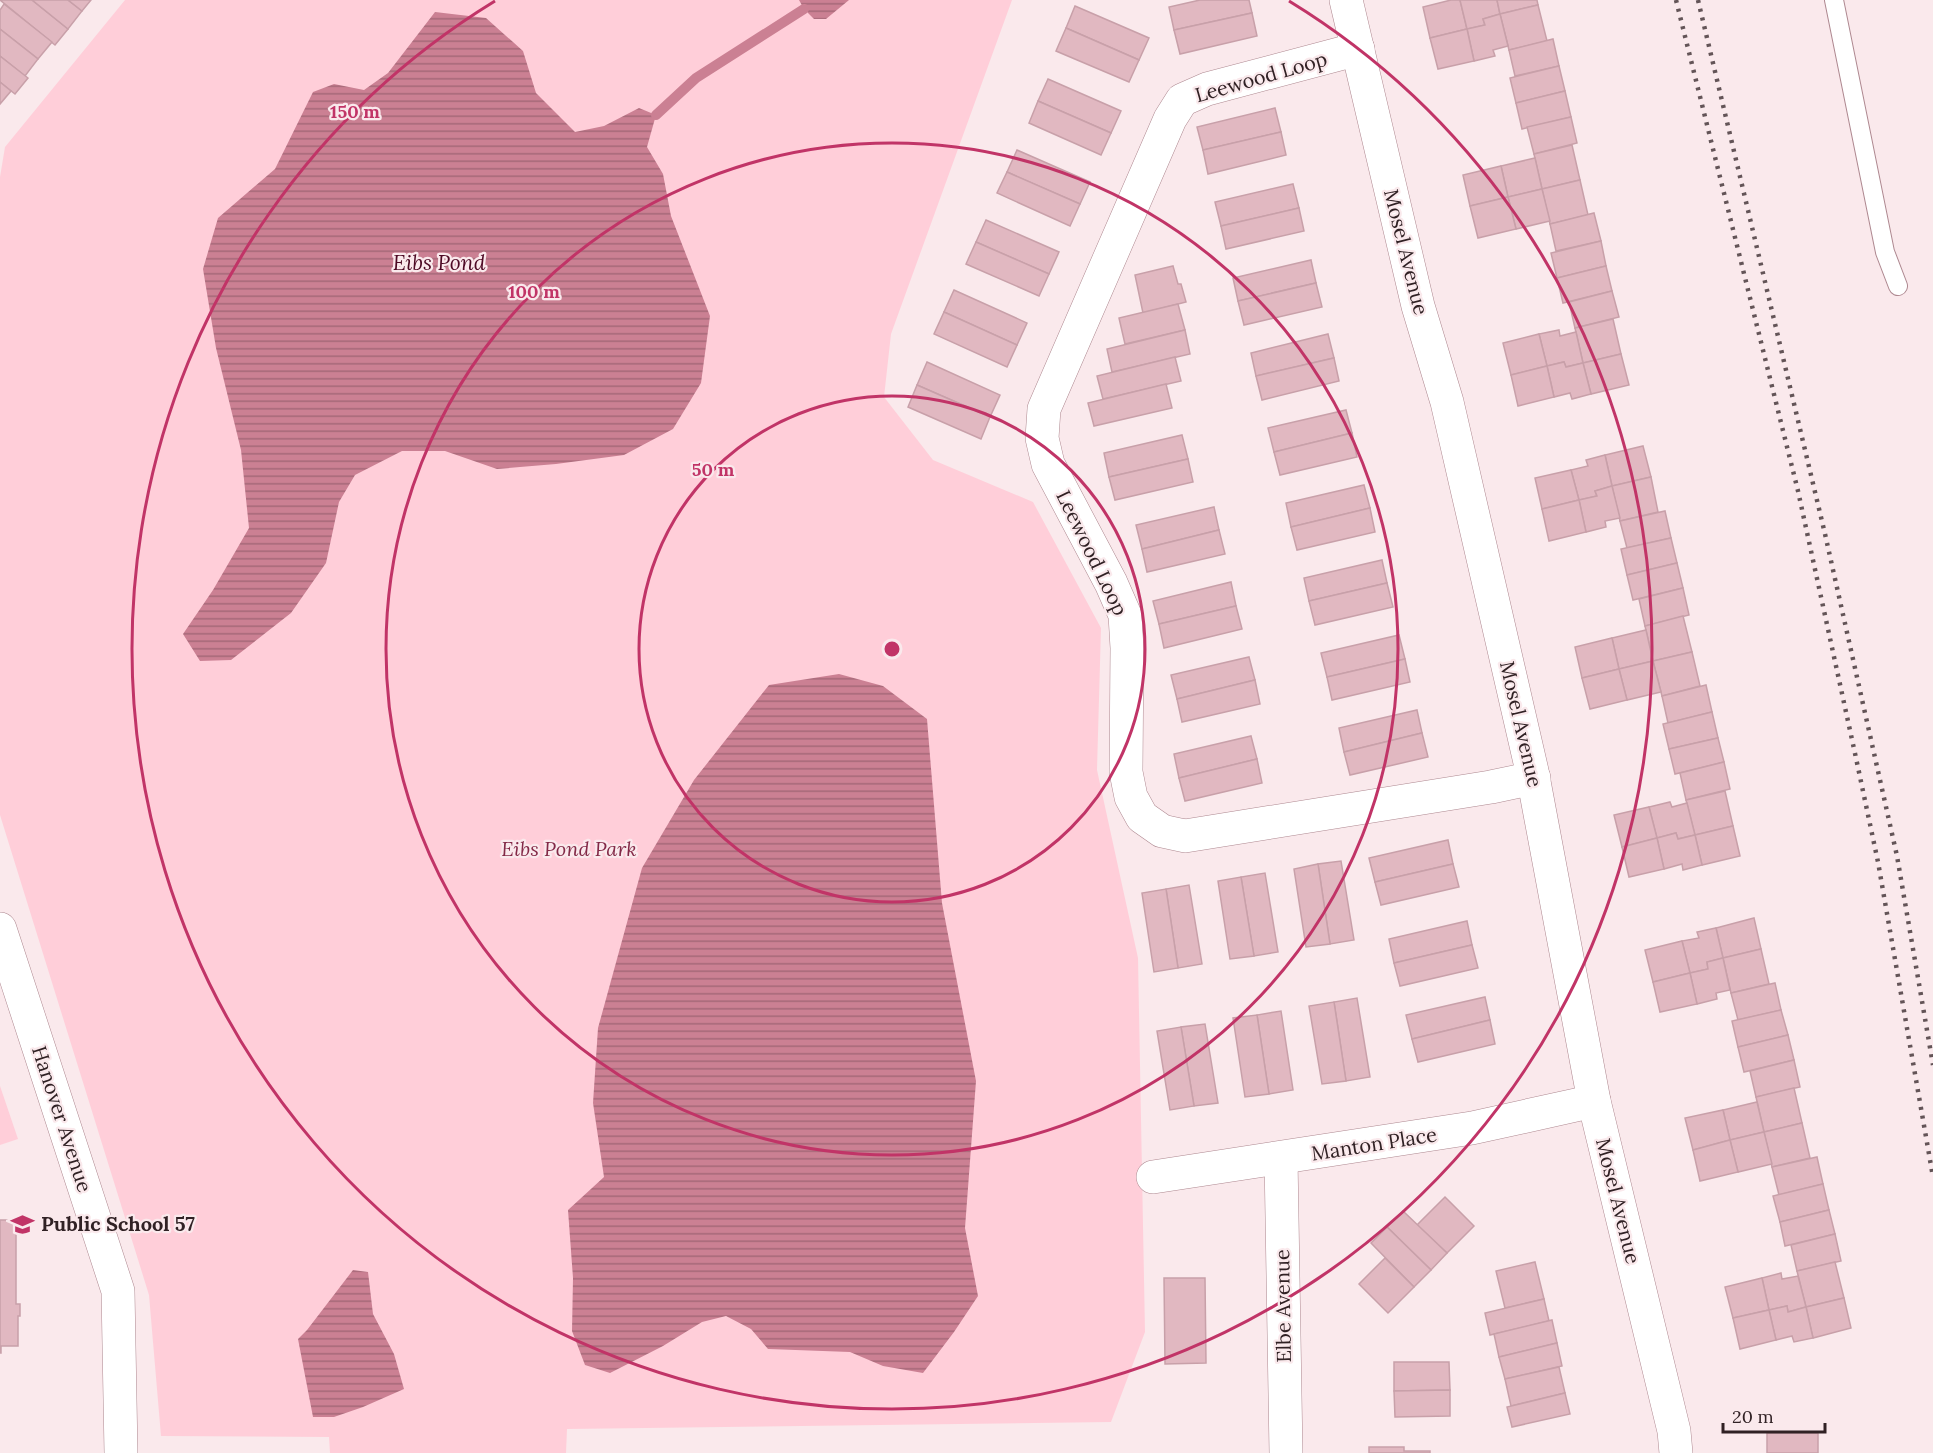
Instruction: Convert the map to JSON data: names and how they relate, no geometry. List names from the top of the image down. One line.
{"streets":{"street":["Leewood Loop","Mosel Avenue","Hanover Avenue","Manton Place","Elbe Avenue"]},"crossings":[["Leewood Loop","Mosel Avenue"],["Mosel Avenue","Manton Place"],["Manton Place","Elbe Avenue"]],"water":["Eibs Pond"],"parks":["Eibs Pond Park"],"places":{"school or university":["Public School 57"]},"scale_bar":"20 m","rings":["150 m","100 m","50 m"]}
